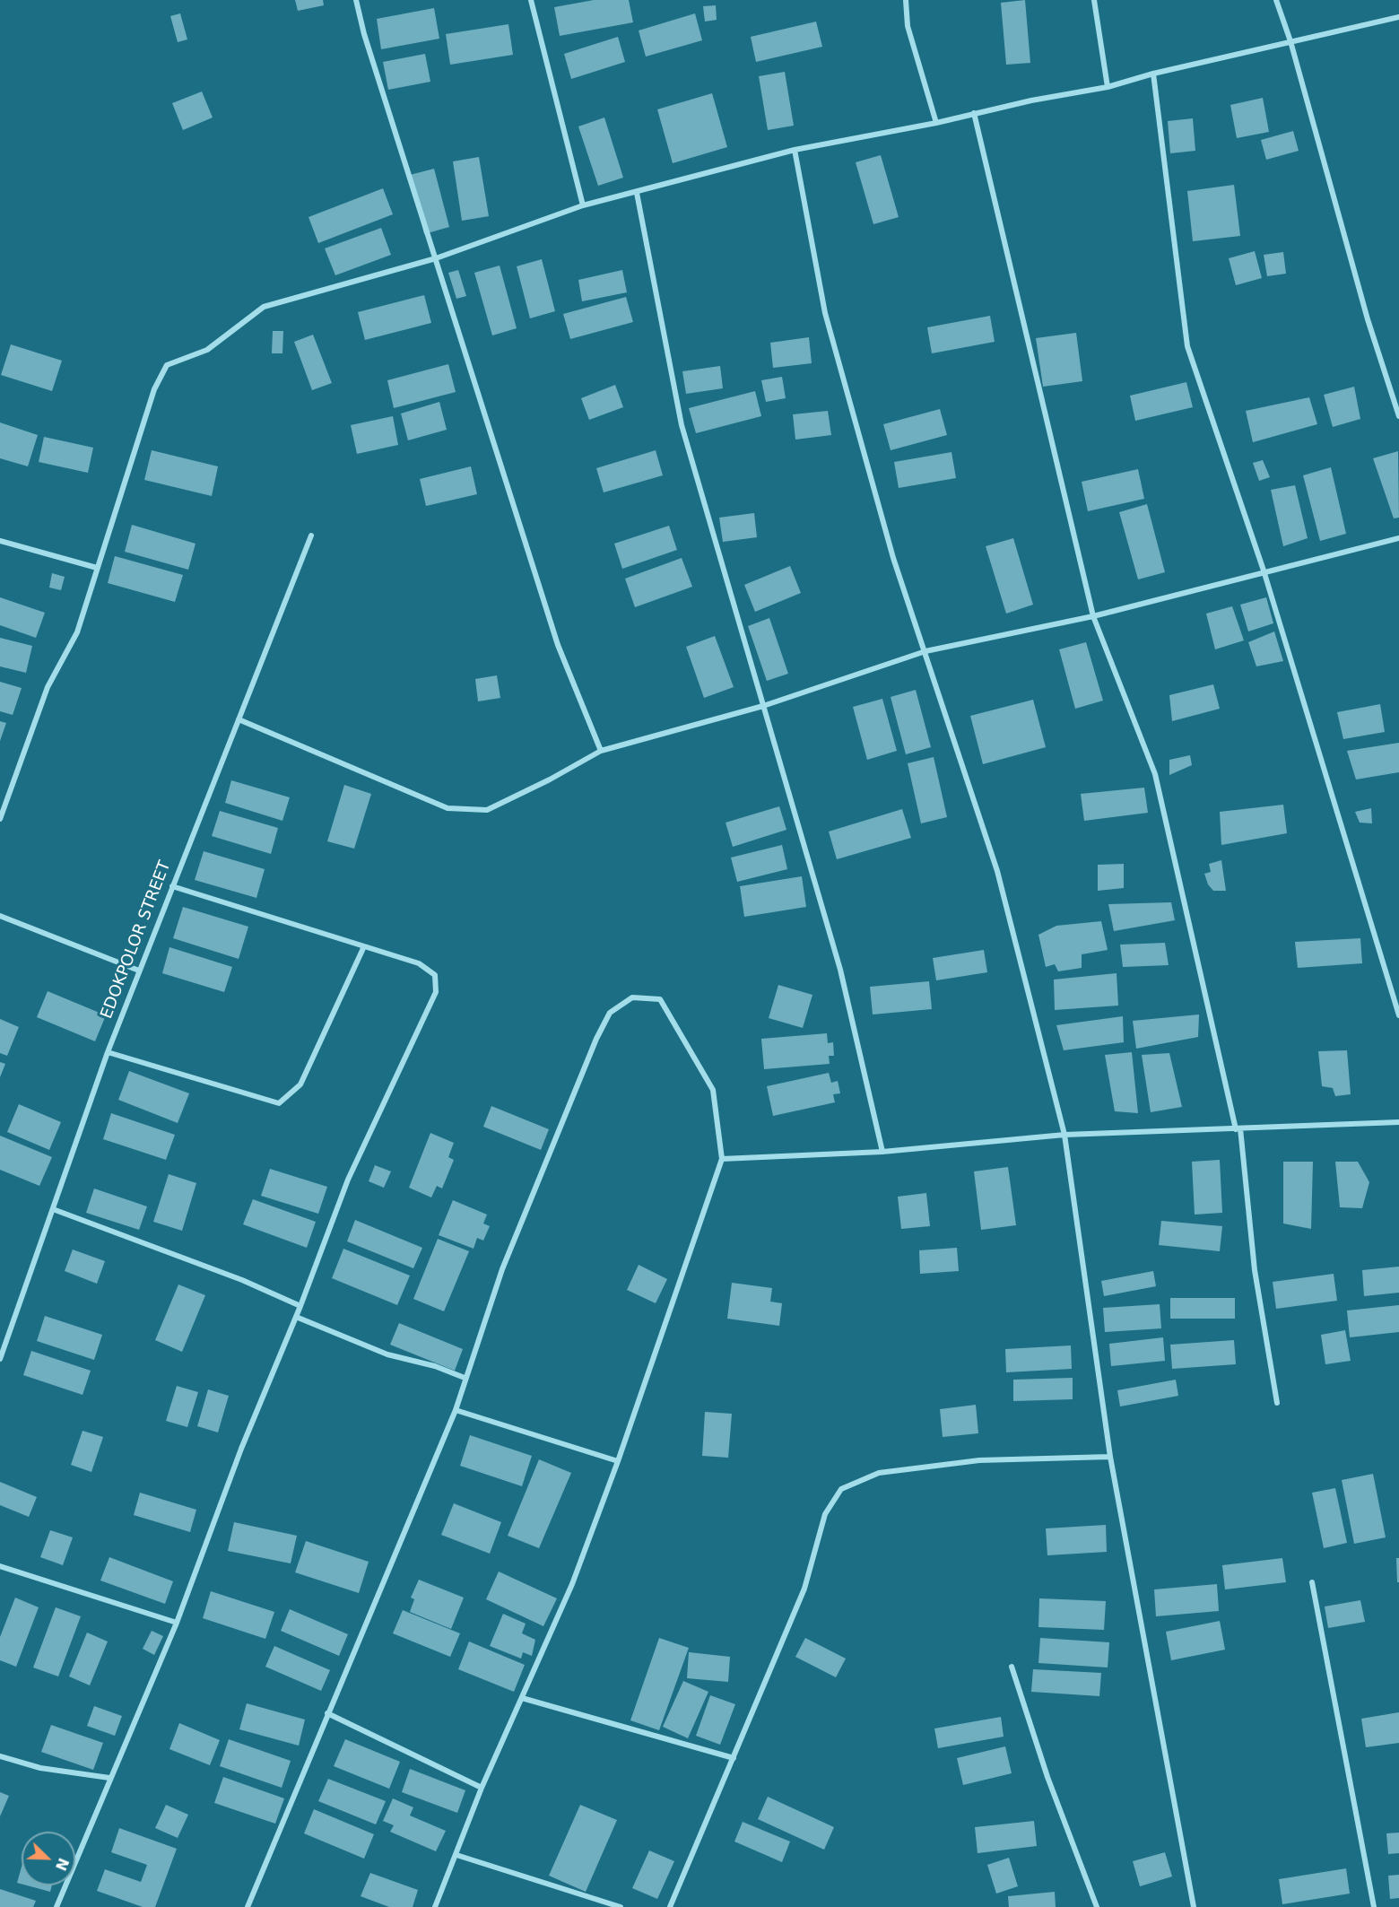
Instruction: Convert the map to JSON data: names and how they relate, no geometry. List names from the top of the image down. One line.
{"streets":{"street":["EDOKPOLOR STREET"]},"north":"bottom right"}
